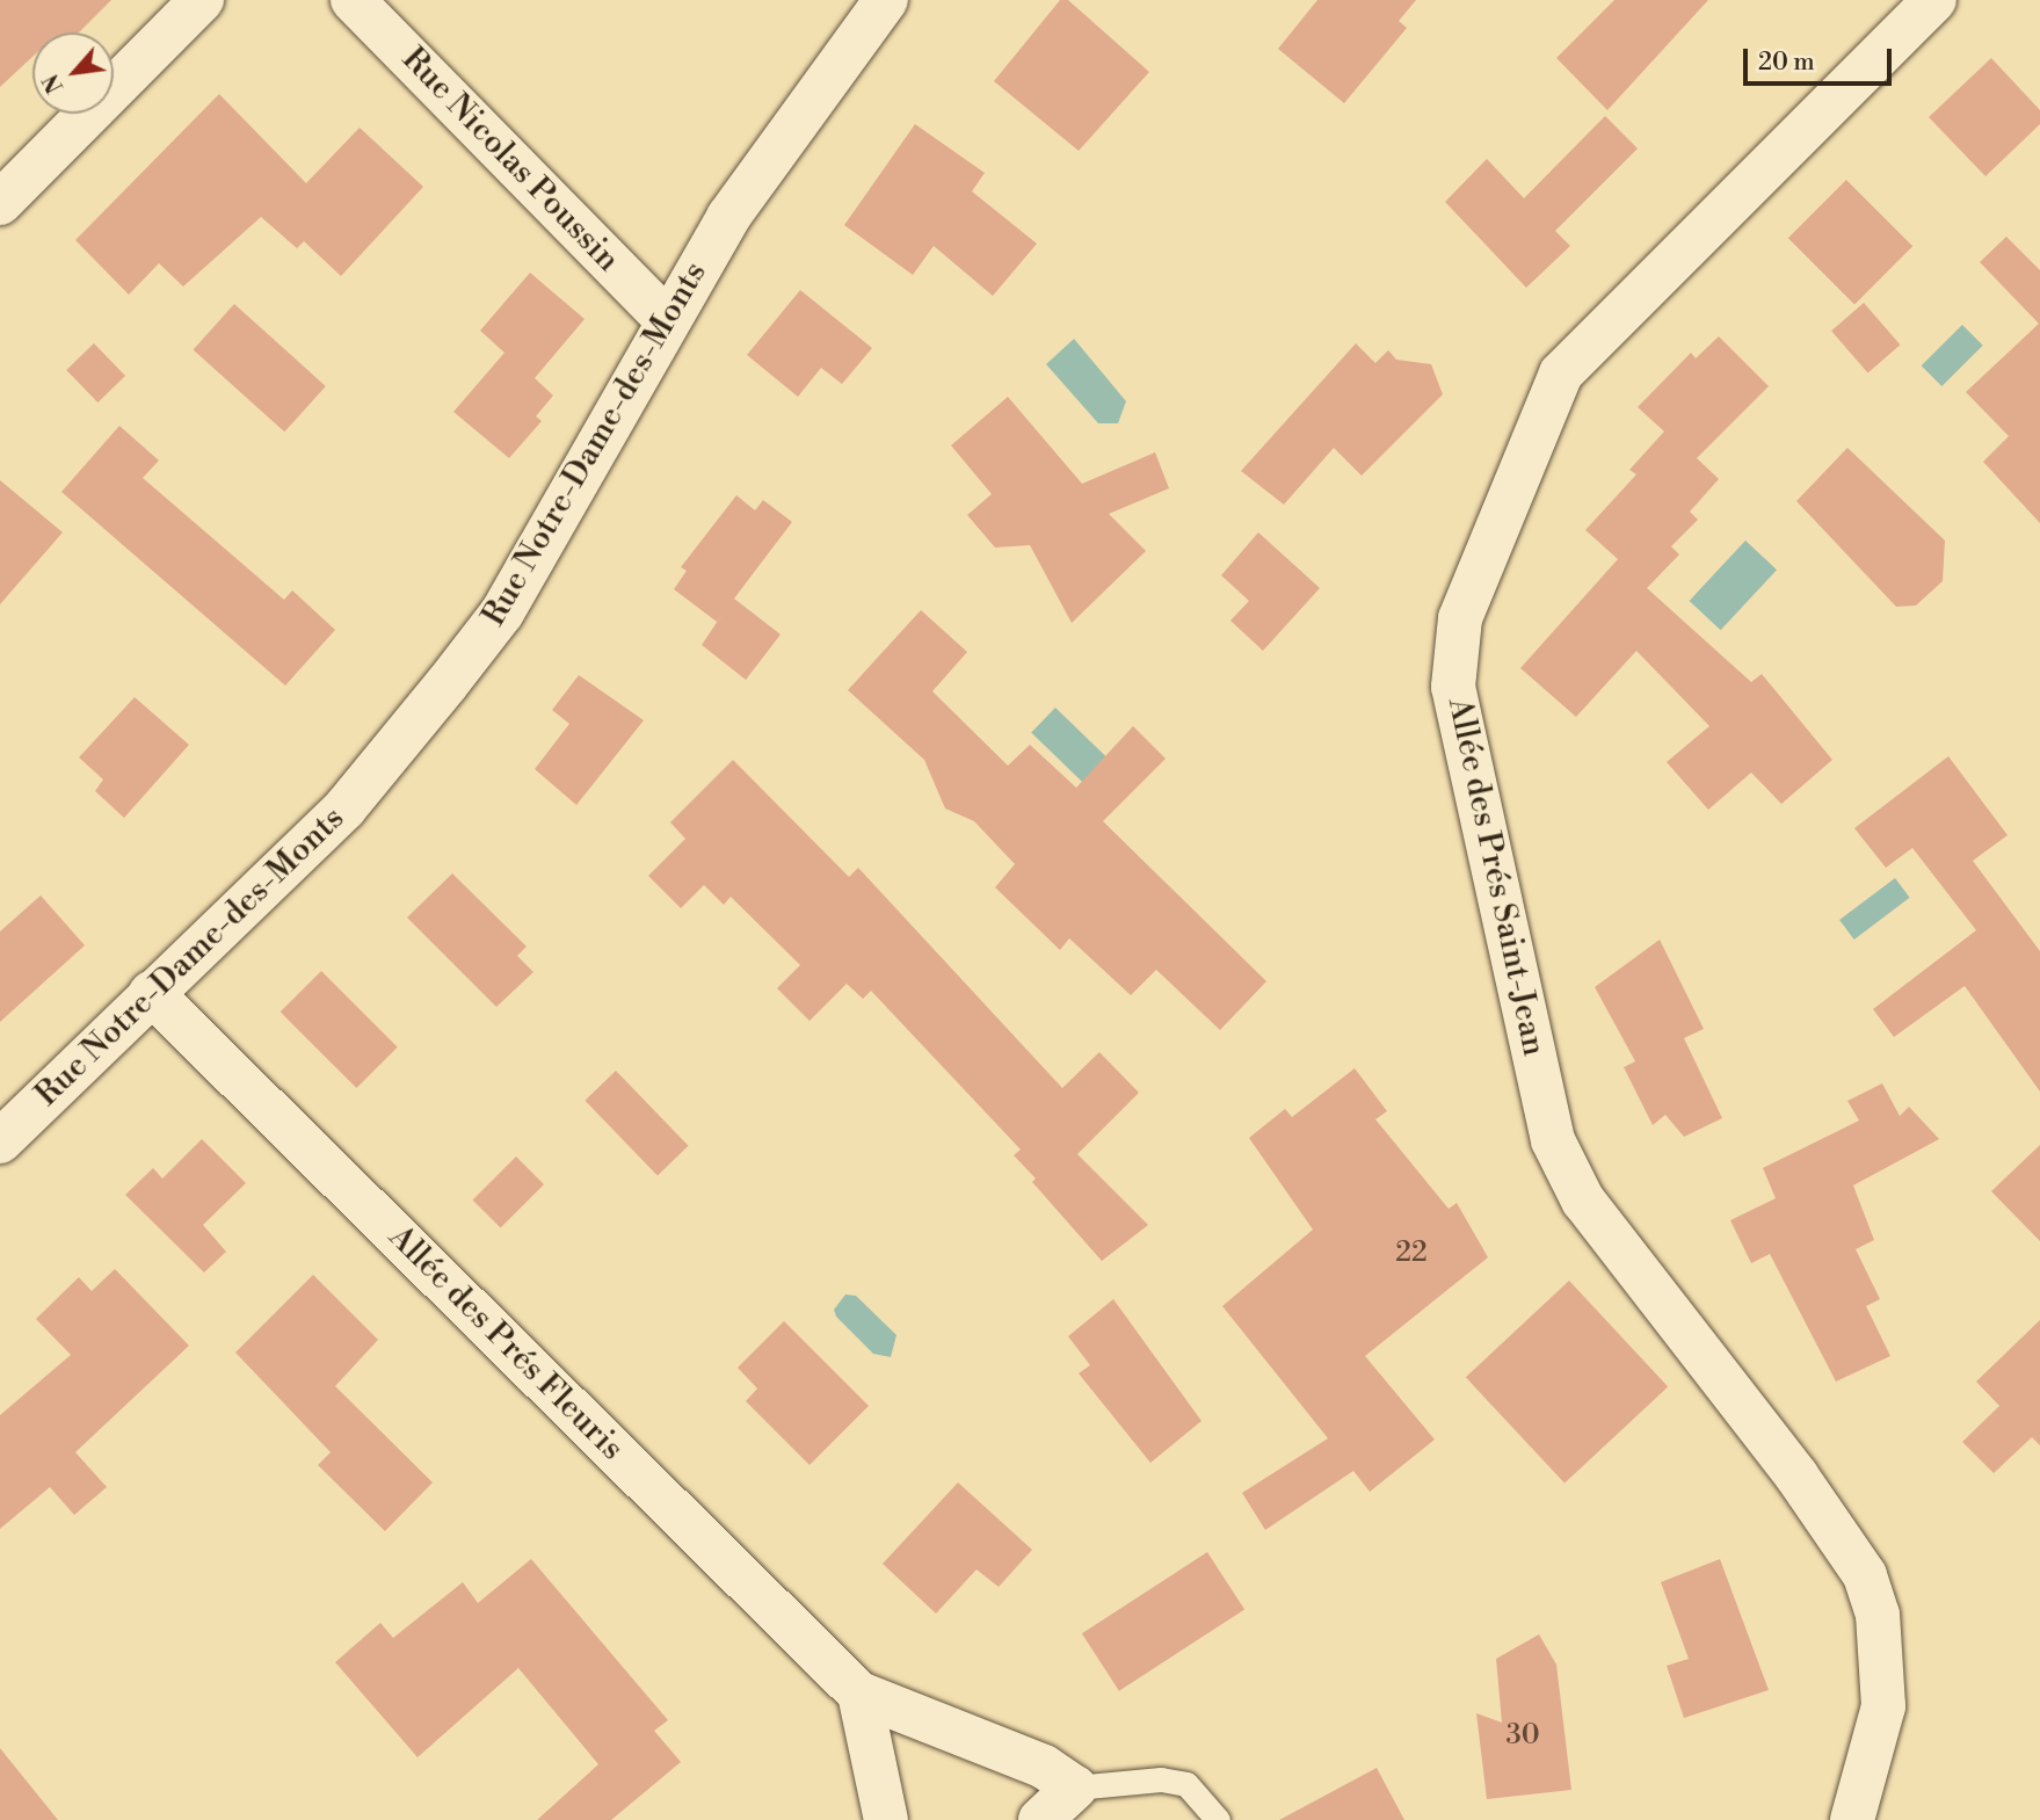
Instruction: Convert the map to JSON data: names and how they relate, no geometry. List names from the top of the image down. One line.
{"streets":{"street":["Rue Nicolas Poussin","Rue Notre-Dame-des-Monts","Allée des Prés Saint-Jean","Allée des Prés Fleuris"]},"crossings":[["Rue Nicolas Poussin","Rue Notre-Dame-des-Monts"],["Rue Notre-Dame-des-Monts","Allée des Prés Fleuris"]],"house_numbers":["22","30"],"scale_bar":"20 m","north":"bottom left"}
